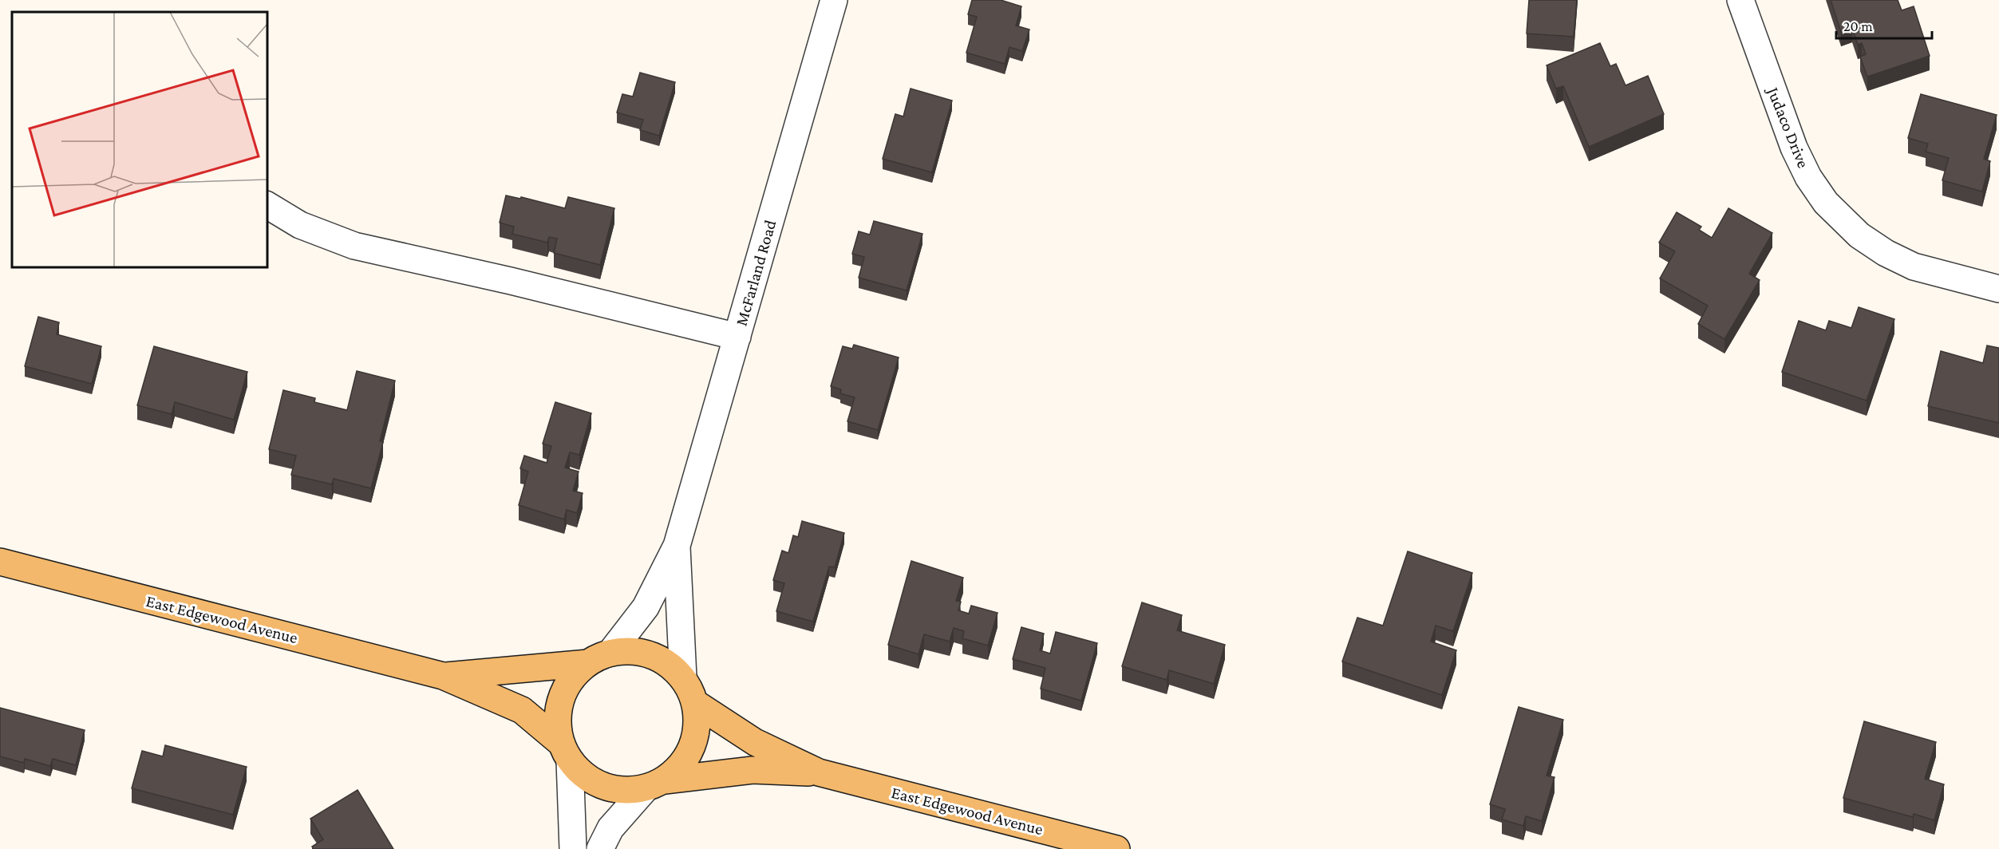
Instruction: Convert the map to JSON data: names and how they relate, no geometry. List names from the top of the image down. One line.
{"streets":{"main road":["East Edgewood Avenue"],"street":["Judaco Drive","McFarland Road"]},"crossings":[["McFarland Road","East Edgewood Avenue"]],"scale_bar":"20 m"}
